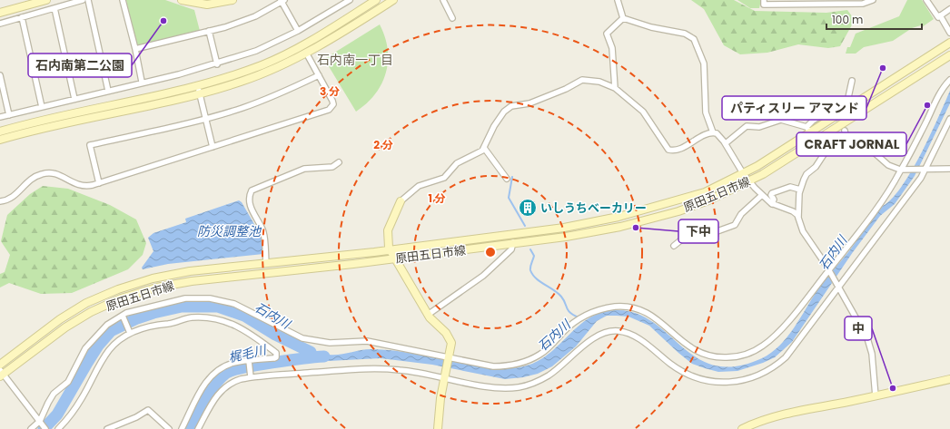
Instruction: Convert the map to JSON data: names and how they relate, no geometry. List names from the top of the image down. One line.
{"streets":{"main road":["原田五日市線"]},"districts":["石内南一丁目"],"water":["防災調整池","石内川","梶毛川"],"places":{"other":["石内南第二公園","パティスリー アマンド","CRAFT JORNAL","下中","中"],"building":["いしうちベーカリー"]},"scale_bar":"100 m","rings":["3 分","2 分","1 分"]}
